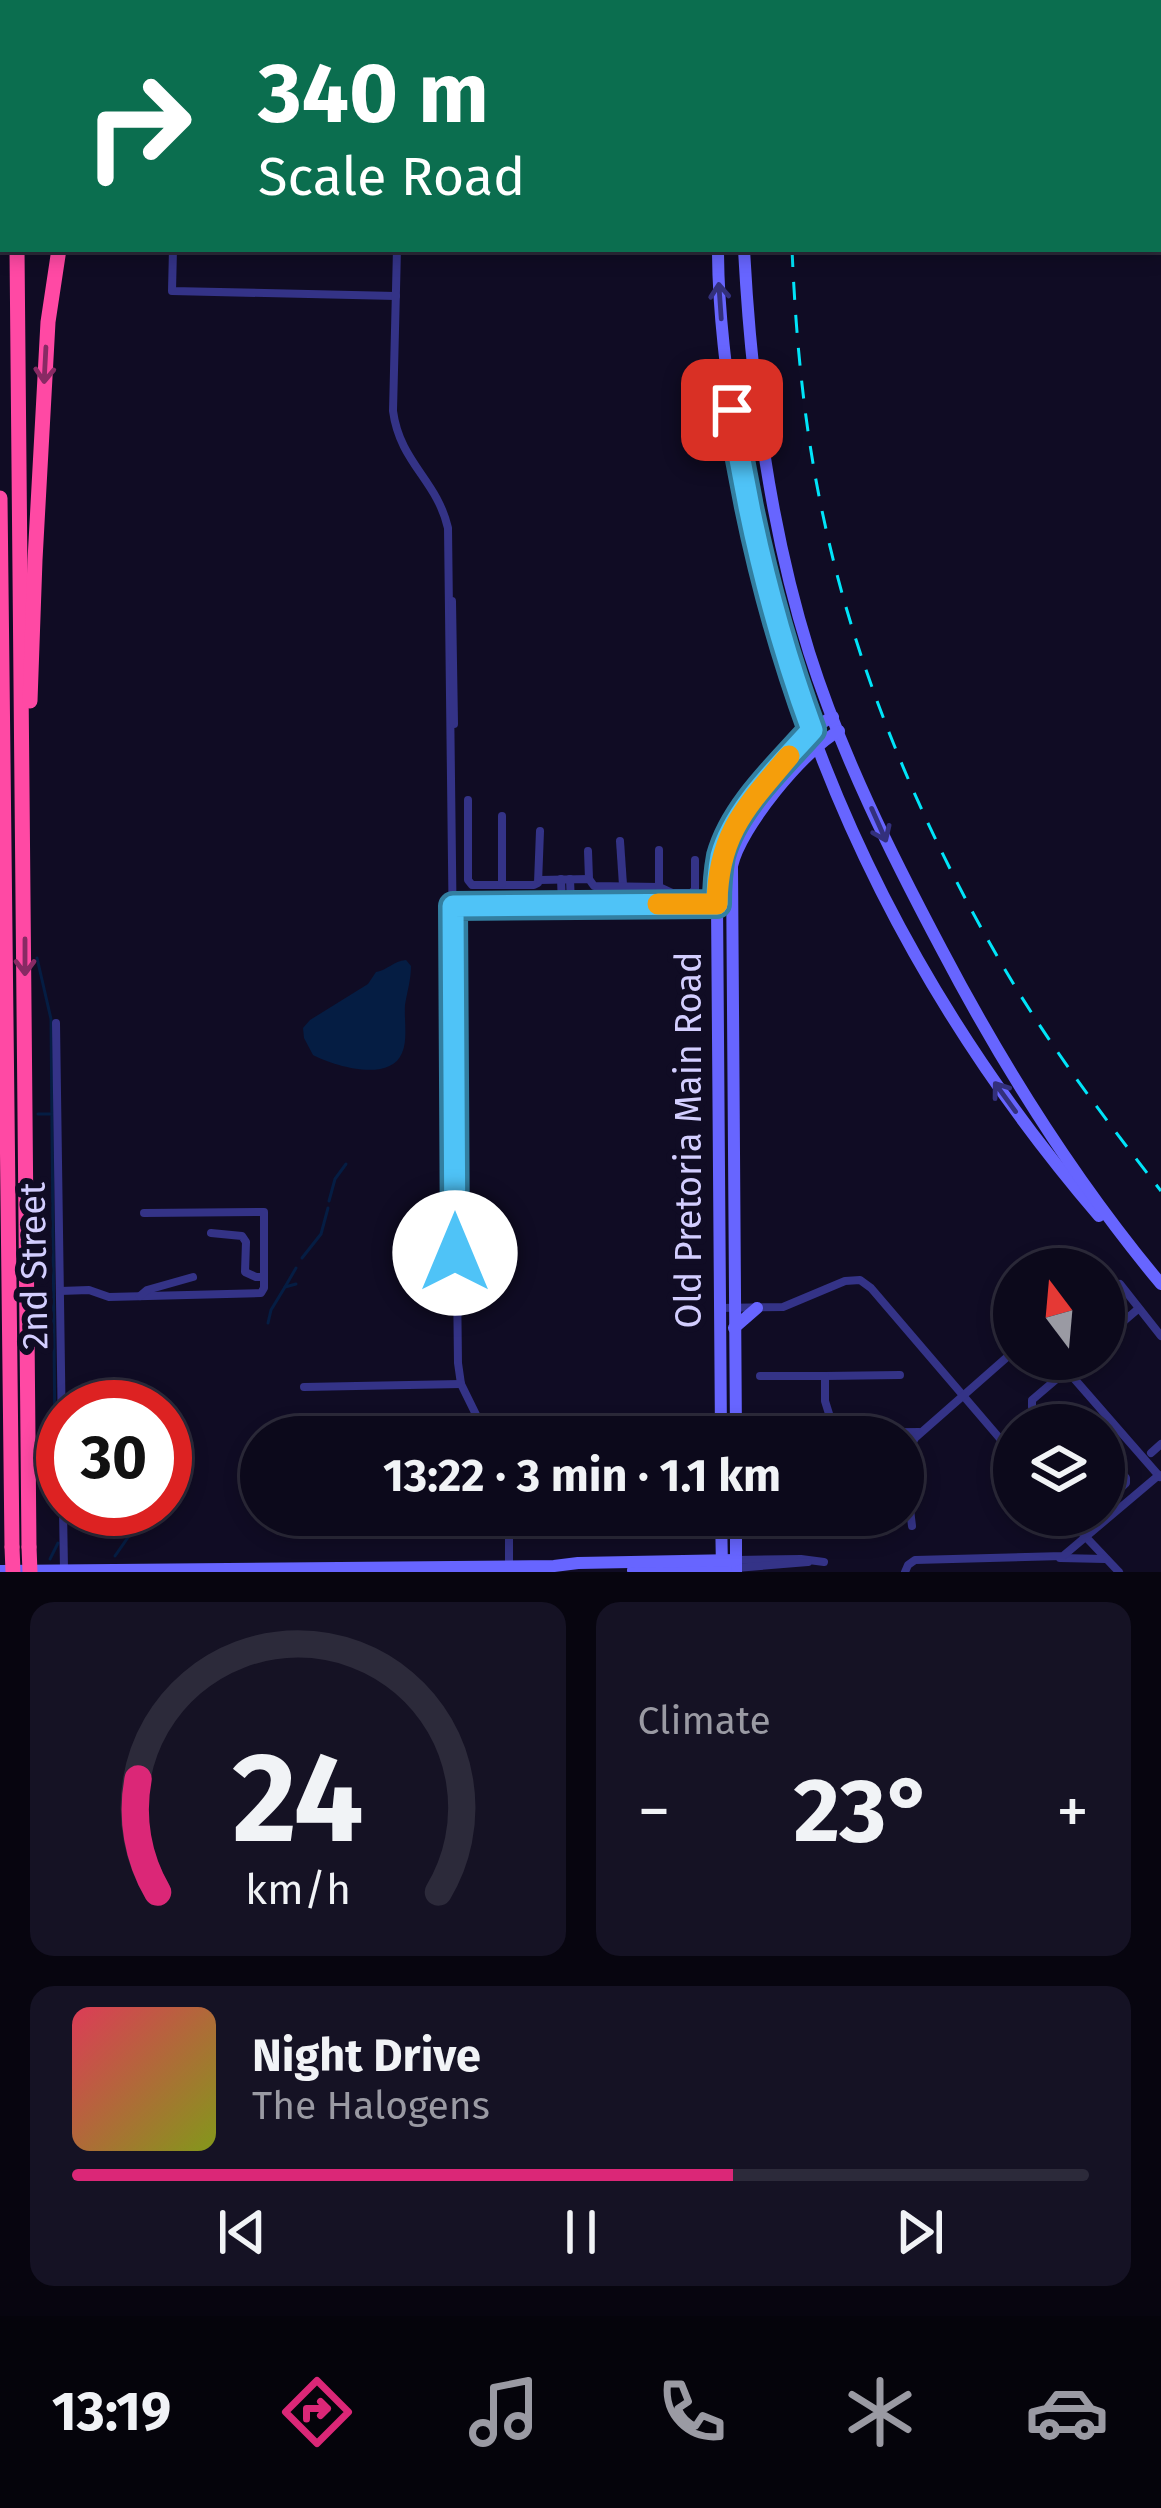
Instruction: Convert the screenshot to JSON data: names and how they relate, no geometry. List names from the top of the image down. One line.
{"streets":{"main road":["Old Pretoria Main Road"],"street":["2nd Street"]},"north":"top","page":{"turn":["340 m","Scale Road"],"limit":"30","trip":"13:22 · 3 min · 1.1 km","tile":"Climate","heat":["−","23°","+"],"song":["Night Drive","The Halogens"],"tabs":"13:19","gauge":["24","km/h"]}}
